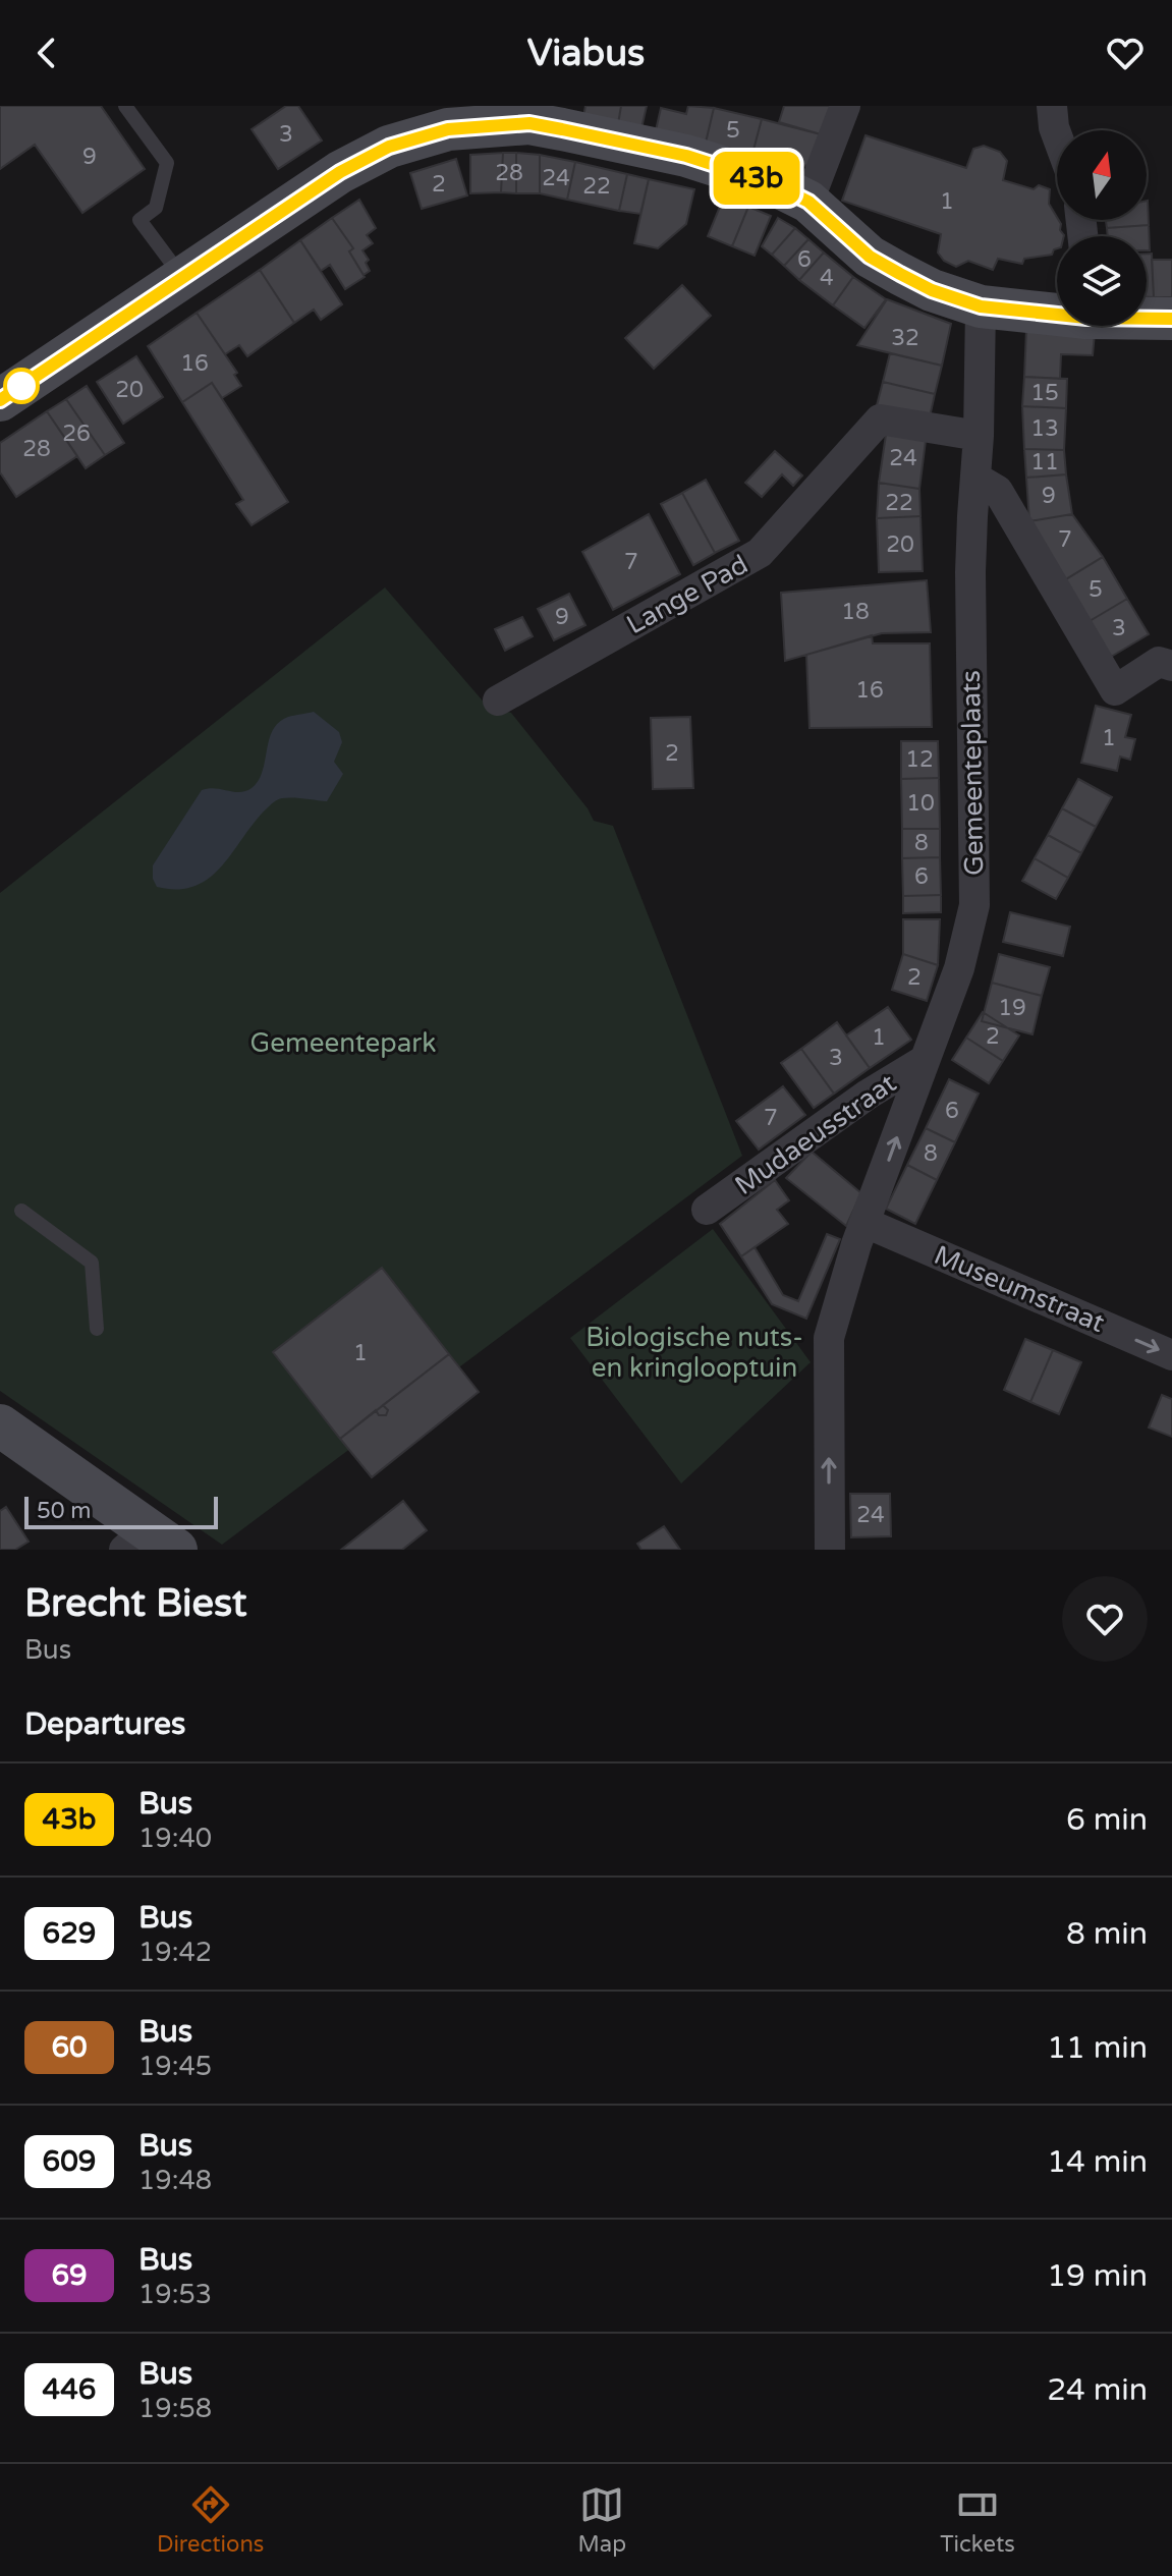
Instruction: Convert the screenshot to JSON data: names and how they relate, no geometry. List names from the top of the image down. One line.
{"streets":{"street":["Lange Pad","Gemeenteplaats","Mudaeusstraat","Museumstraat"]},"crossings":[["Lange Pad","Gemeenteplaats"],["Gemeenteplaats","Mudaeusstraat"],["Gemeenteplaats","Museumstraat"]],"one_way":["Gemeenteplaats","Museumstraat"],"parks":["Gemeentepark","Biologische nuts- en kringlooptuin"],"lines":["bus line 43b"],"house_numbers":["5","3","9","28","24","2","22","1","6","4","32","16","20","15","13","26","28","24","11","9","22","7","20","7","5","18","9","3","16","1","2","12","10","8","6","2","19","2","1","3","6","7","8","1","24"],"scale_bar":"50 m","north":"top","page":{"header":"Viabus","on_map":"43b","scale":"50 m","heading":[["Brecht Biest","Bus"],"Departures"],"list":[{"mark":"43b","name":"Bus","note":"19:40","value":"6 min"},{"mark":"629","name":"Bus","note":"19:42","value":"8 min"},{"mark":"60","name":"Bus","note":"19:45","value":"11 min"},{"mark":"609","name":"Bus","note":"19:48","value":"14 min"},{"mark":"69","name":"Bus","note":"19:53","value":"19 min"},{"mark":"446","name":"Bus","note":"19:58","value":"24 min"}],"tabs":["Directions","Map","Tickets"]}}
